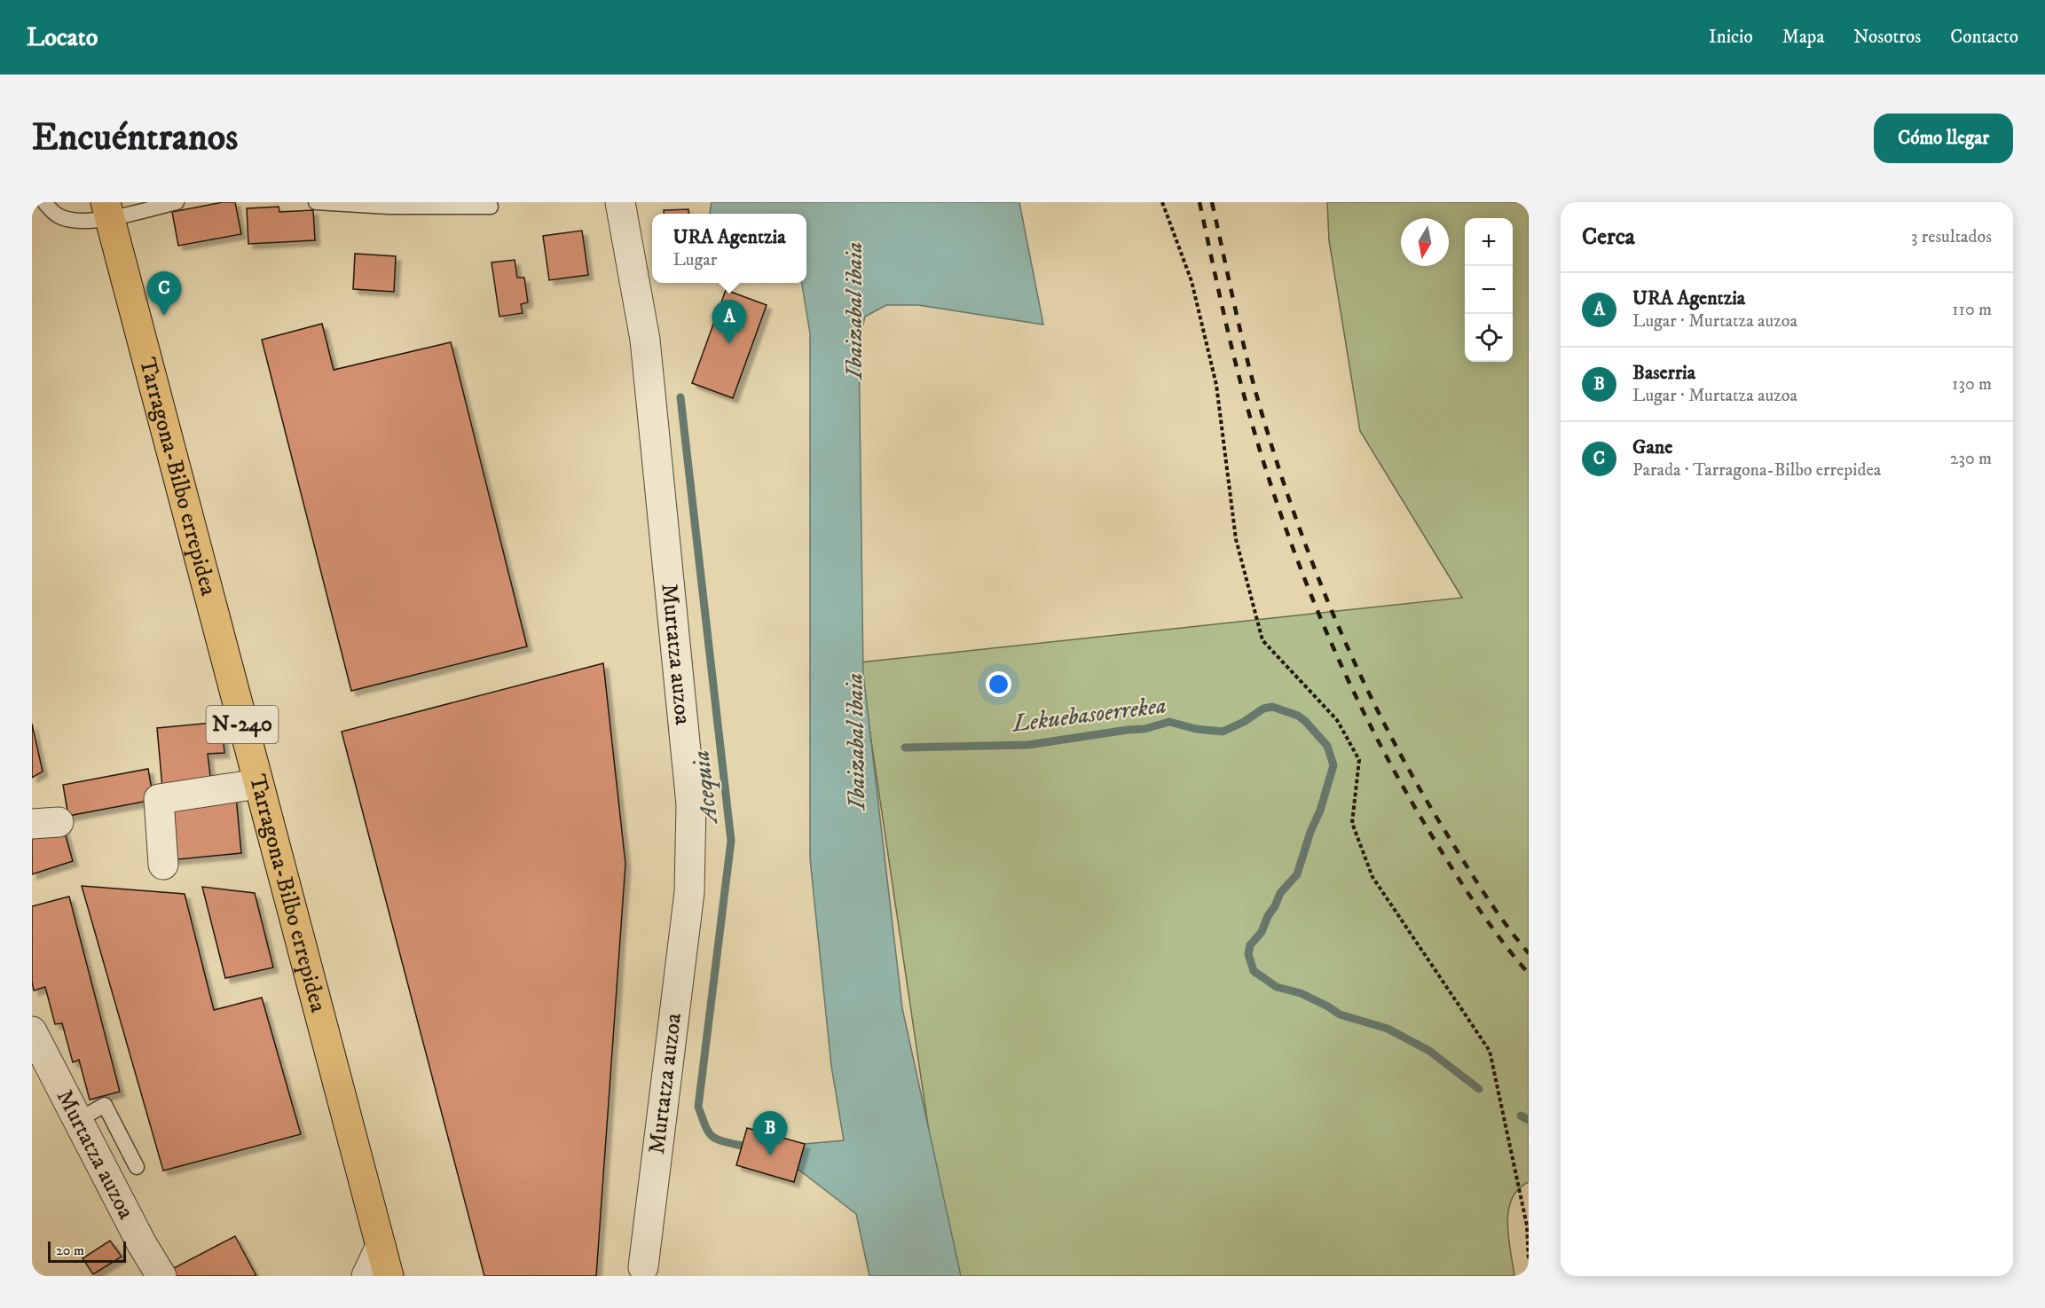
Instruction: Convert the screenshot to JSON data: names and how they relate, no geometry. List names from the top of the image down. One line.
{"streets":{"highway":["Tarragona-Bilbo errepidea","N-240"],"street":["Murtatza auzoa"]},"water":["Ibaizabal ibaia","Lekuebasoerrekea","Acequia"],"scale_bar":"20 m","north":"bottom","page":{"header":"Locato","nav":["Inicio","Mapa","Nosotros","Contacto"],"buttons":"Cómo llegar","title":"Encuéntranos","heading":["Cerca","3 resultados"],"popup":["URA Agentzia","Lugar"],"map_buttons":["+","−"],"pins":["C","A","B"],"list":[{"mark":"A","name":"URA Agentzia","note":"Lugar · Murtatza auzoa","value":"110 m"},{"mark":"B","name":"Baserria","note":"Lugar · Murtatza auzoa","value":"130 m"},{"mark":"C","name":"Gane","note":"Parada · Tarragona-Bilbo errepidea","value":"230 m"}],"scale":"20 m"}}
